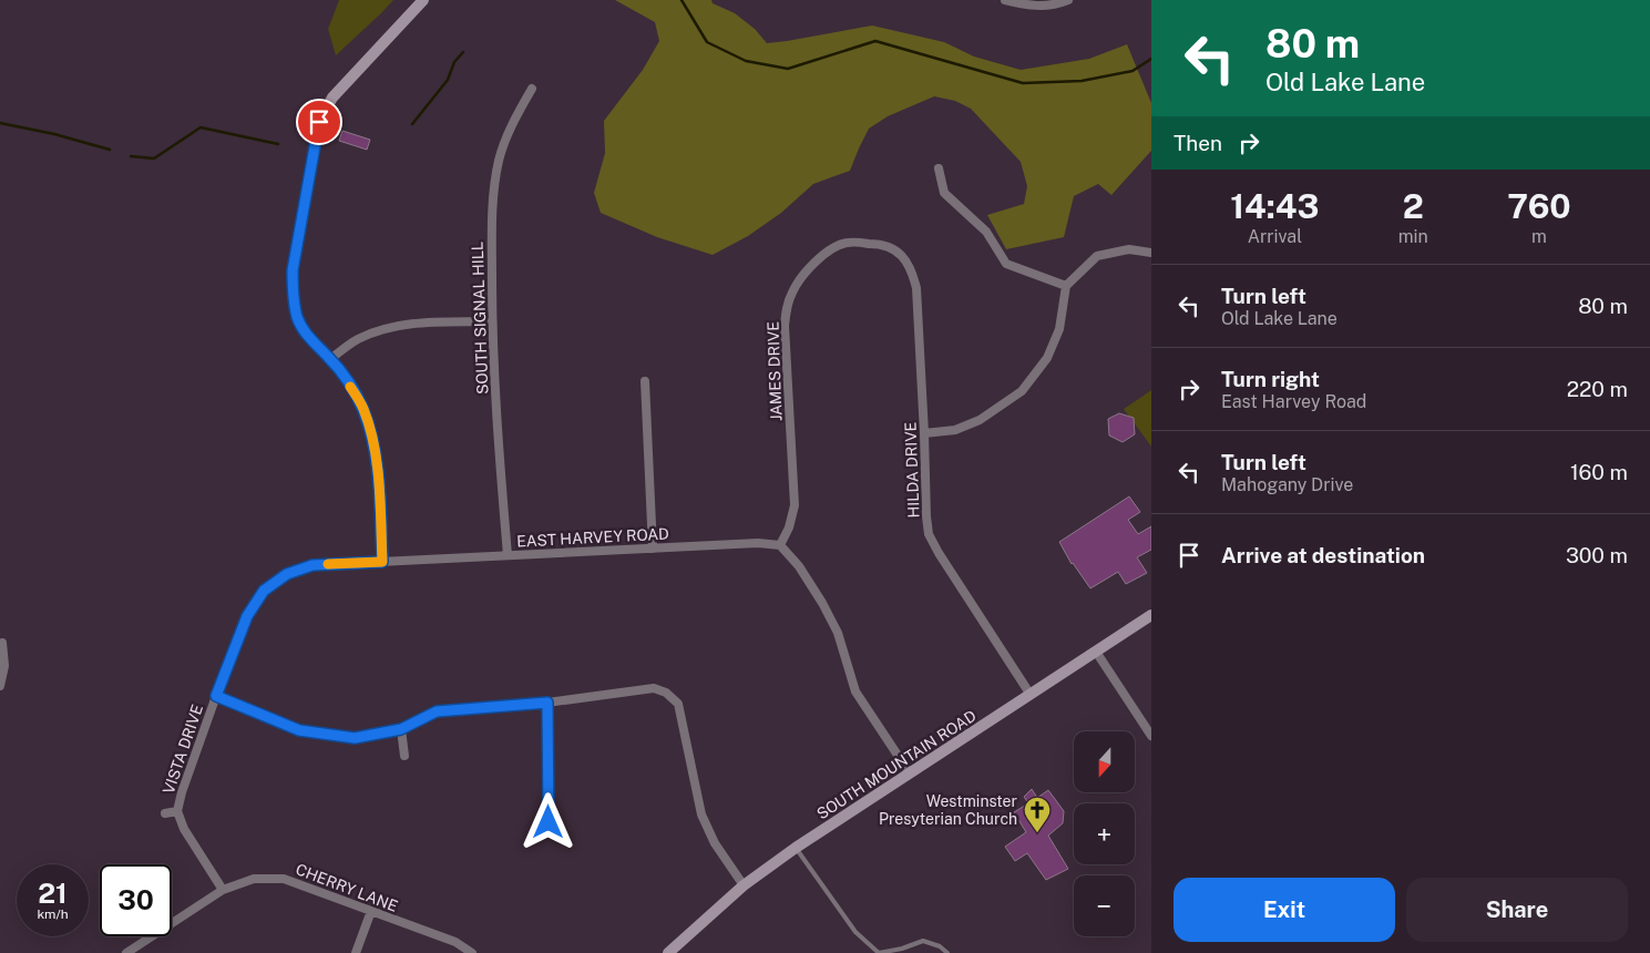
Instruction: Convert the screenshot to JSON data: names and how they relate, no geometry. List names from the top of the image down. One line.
{"streets":{"street":["SOUTH SIGNAL HILL","JAMES DRIVE","HILDA DRIVE","EAST HARVEY ROAD","VISTA DRIVE","SOUTH MOUNTAIN ROAD","CHERRY LANE"]},"crossings":[["SOUTH SIGNAL HILL","EAST HARVEY ROAD"],["JAMES DRIVE","HILDA DRIVE"],["JAMES DRIVE","EAST HARVEY ROAD"],["HILDA DRIVE","SOUTH MOUNTAIN ROAD"],["EAST HARVEY ROAD","VISTA DRIVE"],["VISTA DRIVE","CHERRY LANE"]],"places":{"church":["Westminster Presyterian Church"]},"north":"bottom","page":{"turn":["80 m","Old Lake Lane"],"then":"Then","eta":["14:43","Arrival","2","min","760","m"],"list":[{"name":"Turn left","note":"Old Lake Lane","value":"80 m"},{"name":"Turn right","note":"East Harvey Road","value":"220 m"},{"name":"Turn left","note":"Mahogany Drive","value":"160 m"},{"name":"Arrive at destination","value":"300 m"}],"map_buttons":["+","−"],"speed":"21 km/h","limit":"30","buttons":["Exit","Share"]}}
